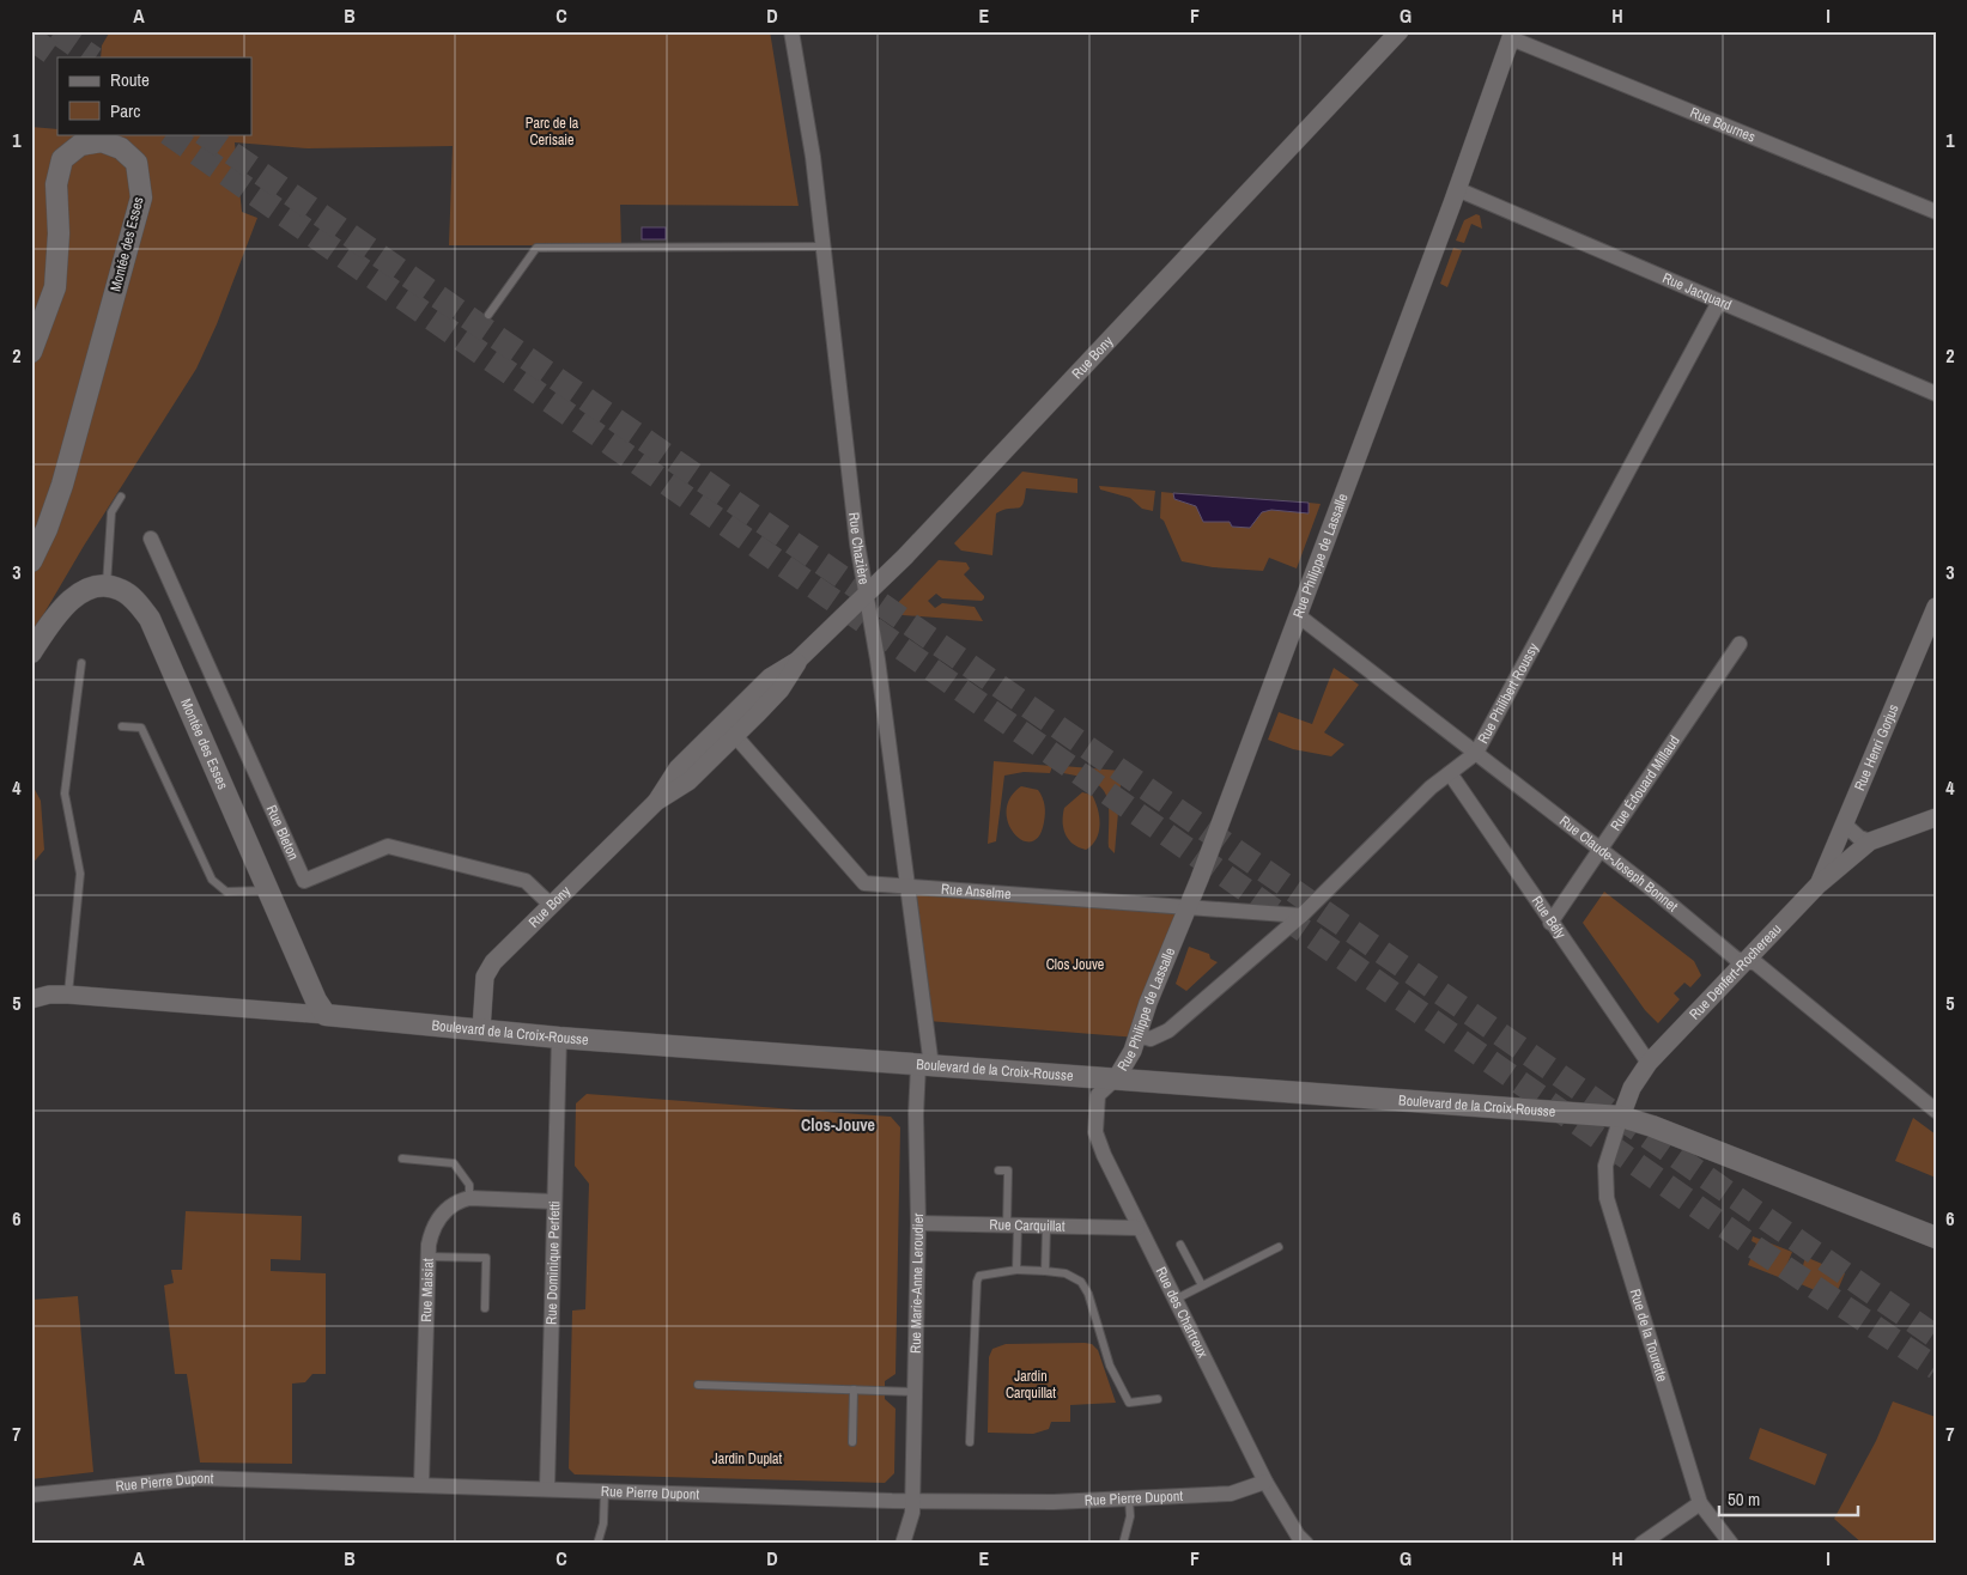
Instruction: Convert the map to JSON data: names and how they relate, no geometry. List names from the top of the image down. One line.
{"streets":{"main road":["Montée des Esses","Boulevard de la Croix-Rousse"],"street":["Rue Bournes","Rue Jacquard","Rue Bony","Rue Chazière","Rue Philippe de Lassalle","Rue Philibert Roussy","Rue Henri Gorjus","Rue Édouard Millaud","Rue Bleton","Rue Claude-Joseph Bonnet","Rue Anselme","Rue Bély","Rue Denfert-Rochereau","Rue Carquillat","Rue Dominique Perfetti","Rue Marie-Anne Leroudier","Rue Maisiat","Rue des Chartreux","Rue de la Tourette","Rue Pierre Dupont"]},"crossings":[["Rue Bournes","Rue Philippe de Lassalle"],["Montée des Esses","Boulevard de la Croix-Rousse"],["Rue Jacquard","Rue Philippe de Lassalle"],["Rue Jacquard","Rue Philibert Roussy"],["Rue Bony","Rue Chazière"],["Rue Bony","Rue Bleton"],["Rue Bony","Rue Anselme"],["Rue Bony","Boulevard de la Croix-Rousse"],["Rue Chazière","Rue Anselme"],["Rue Chazière","Boulevard de la Croix-Rousse"],["Rue Chazière","Rue Marie-Anne Leroudier"],["Rue Philippe de Lassalle","Rue Philibert Roussy"],["Rue Philippe de Lassalle","Rue Claude-Joseph Bonnet"],["Rue Philippe de Lassalle","Rue Anselme"],["Rue Philippe de Lassalle","Boulevard de la Croix-Rousse"],["Rue Philippe de Lassalle","Rue des Chartreux"],["Rue Philibert Roussy","Rue Claude-Joseph Bonnet"],["Rue Philibert Roussy","Rue Anselme"],["Rue Philibert Roussy","Rue Bély"],["Rue Henri Gorjus","Rue Denfert-Rochereau"],["Rue Édouard Millaud","Rue Claude-Joseph Bonnet"],["Rue Édouard Millaud","Rue Bély"],["Rue Claude-Joseph Bonnet","Rue Denfert-Rochereau"],["Rue Bély","Rue Denfert-Rochereau"],["Rue Denfert-Rochereau","Boulevard de la Croix-Rousse"],["Rue Denfert-Rochereau","Rue de la Tourette"],["Boulevard de la Croix-Rousse","Rue Dominique Perfetti"],["Boulevard de la Croix-Rousse","Rue Marie-Anne Leroudier"],["Boulevard de la Croix-Rousse","Rue des Chartreux"],["Boulevard de la Croix-Rousse","Rue de la Tourette"],["Rue Carquillat","Rue Marie-Anne Leroudier"],["Rue Carquillat","Rue des Chartreux"],["Rue Dominique Perfetti","Rue Pierre Dupont"],["Rue Marie-Anne Leroudier","Rue Pierre Dupont"],["Rue Maisiat","Rue Pierre Dupont"],["Rue des Chartreux","Rue Pierre Dupont"]],"districts":["Clos-Jouve"],"parks":["Parc de la Cerisaie","Clos Jouve","Jardin Carquillat","Jardin Duplat"],"legend":["Route","Parc"],"scale_bar":"50 m","grid":{"columns":["A","B","C","D","E","F","G","H","I"],"rows":["1","2","3","4","5","6","7"]}}
